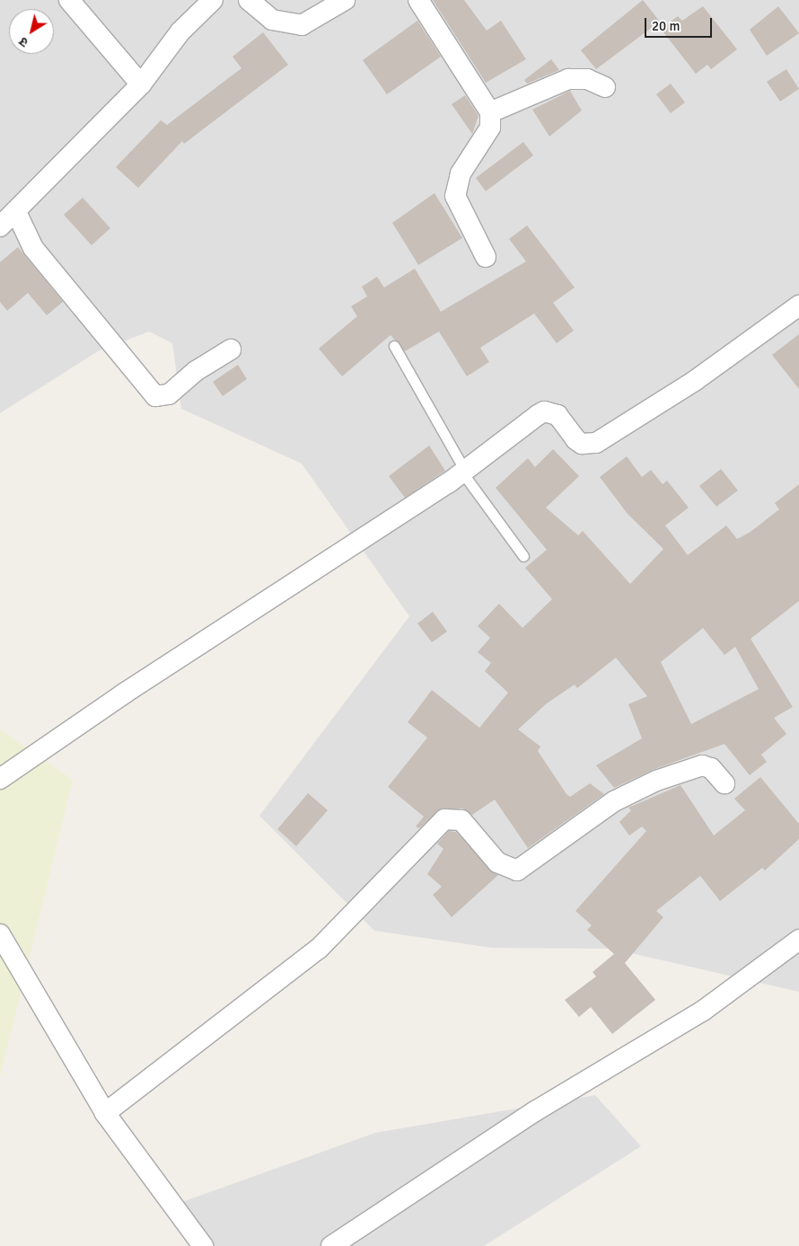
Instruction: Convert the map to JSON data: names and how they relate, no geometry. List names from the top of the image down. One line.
{"scale_bar":"20 m","north":"bottom left"}
